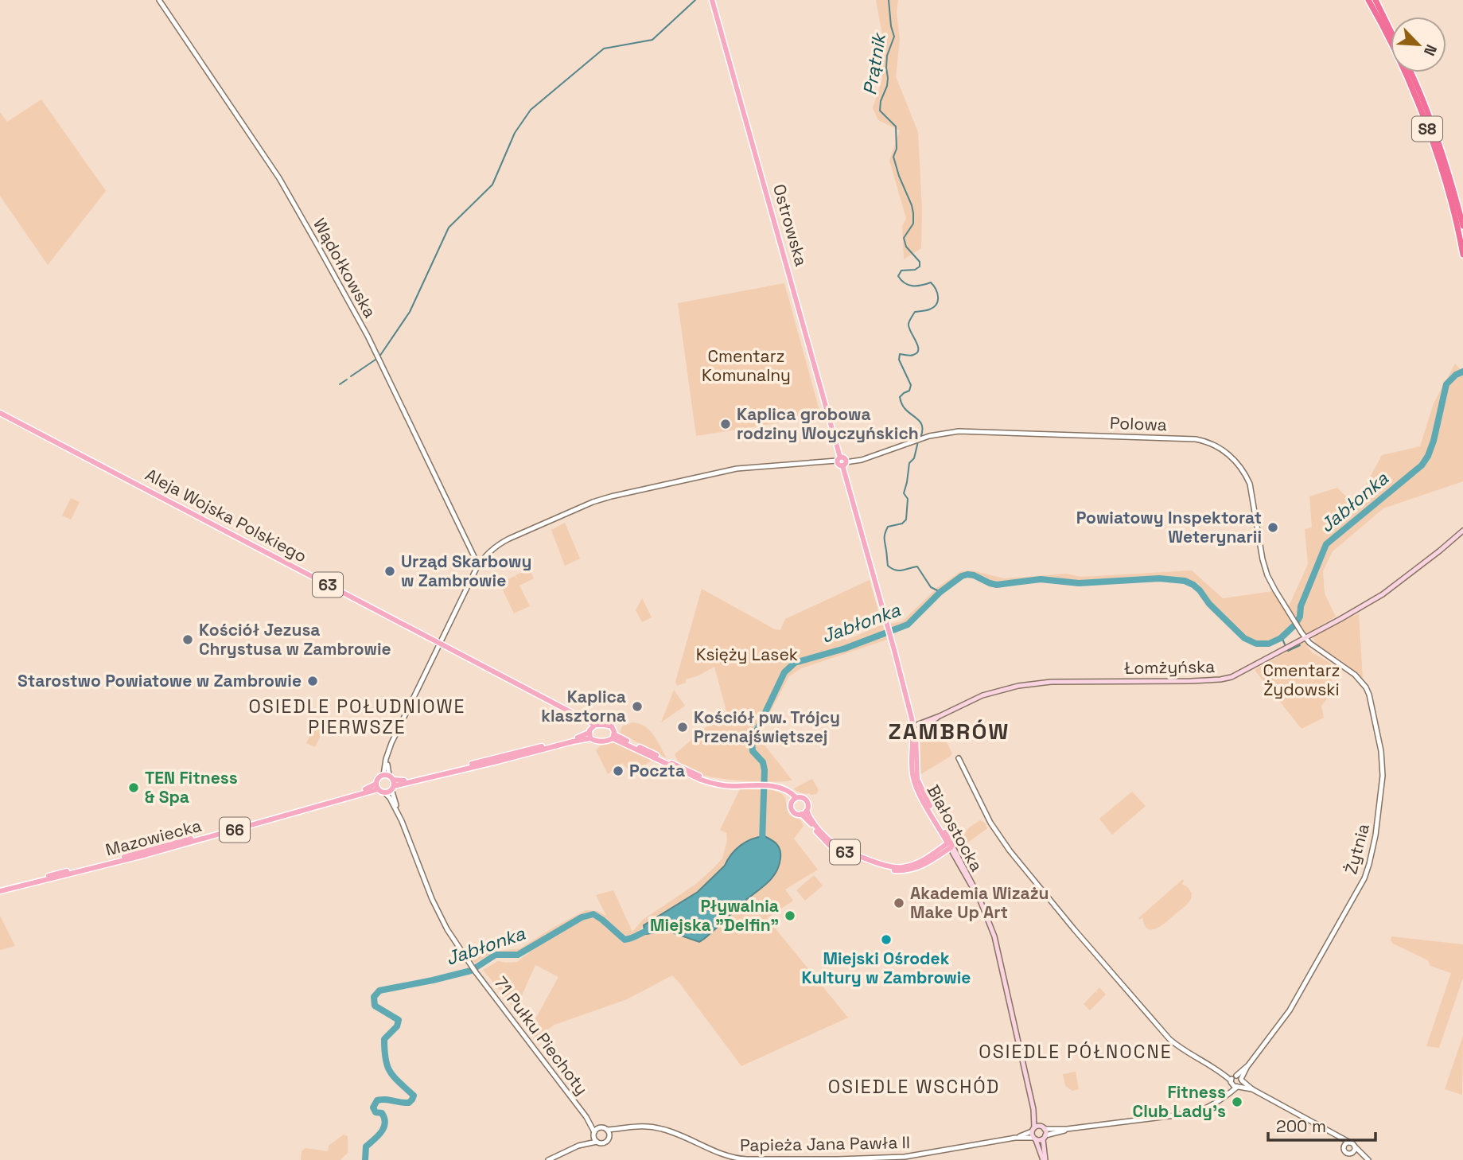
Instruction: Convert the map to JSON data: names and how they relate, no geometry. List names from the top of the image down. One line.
{"streets":{"highway":["S8"],"main road":["Ostrowska","Aleja Wojska Polskiego","63","Łomżyńska","Białostocka","66","Mazowiecka"],"street":["Wądołkowska","Polowa","Żytnia","71 Pułku Piechoty","Papieża Jana Pawła II"]},"crossings":[["Polowa","Łomżyńska"],["Polowa","Żytnia"],["Aleja Wojska Polskiego","63"],["63","Białostocka"],["Łomżyńska","Białostocka"],["Łomżyńska","Żytnia"],["Białostocka","Papieża Jana Pawła II"],["71 Pułku Piechoty","Papieża Jana Pawła II"]],"districts":["OSIEDLE POŁUDNIOWE PIERWSZE","ZAMBRÓW","OSIEDLE PÓŁNOCNE","OSIEDLE WSCHÓD"],"water":["Prątnik","Jabłonka"],"parks":["Cmentarz Komunalny","Księży Lasek","Cmentarz Żydowski"],"places":["Kaplica grobowa rodziny Woyczyńskich","Powiatowy Inspektorat Weterynarii","Urząd Skarbowy w Zambrowie","Kościół Jezusa Chrystusa w Zambrowie","Starostwo Powiatowe w Zambrowie","Kaplica klasztorna","Kościół pw. Trójcy Przenajświętszej","Poczta","TEN Fitness & Spa","Akademia Wizażu Make Up Art","Pływalnia Miejska \"Delfin\"","Miejski Ośrodek Kultury w Zambrowie","Fitness Club Lady's"],"scale_bar":"200 m","north":"bottom right"}
